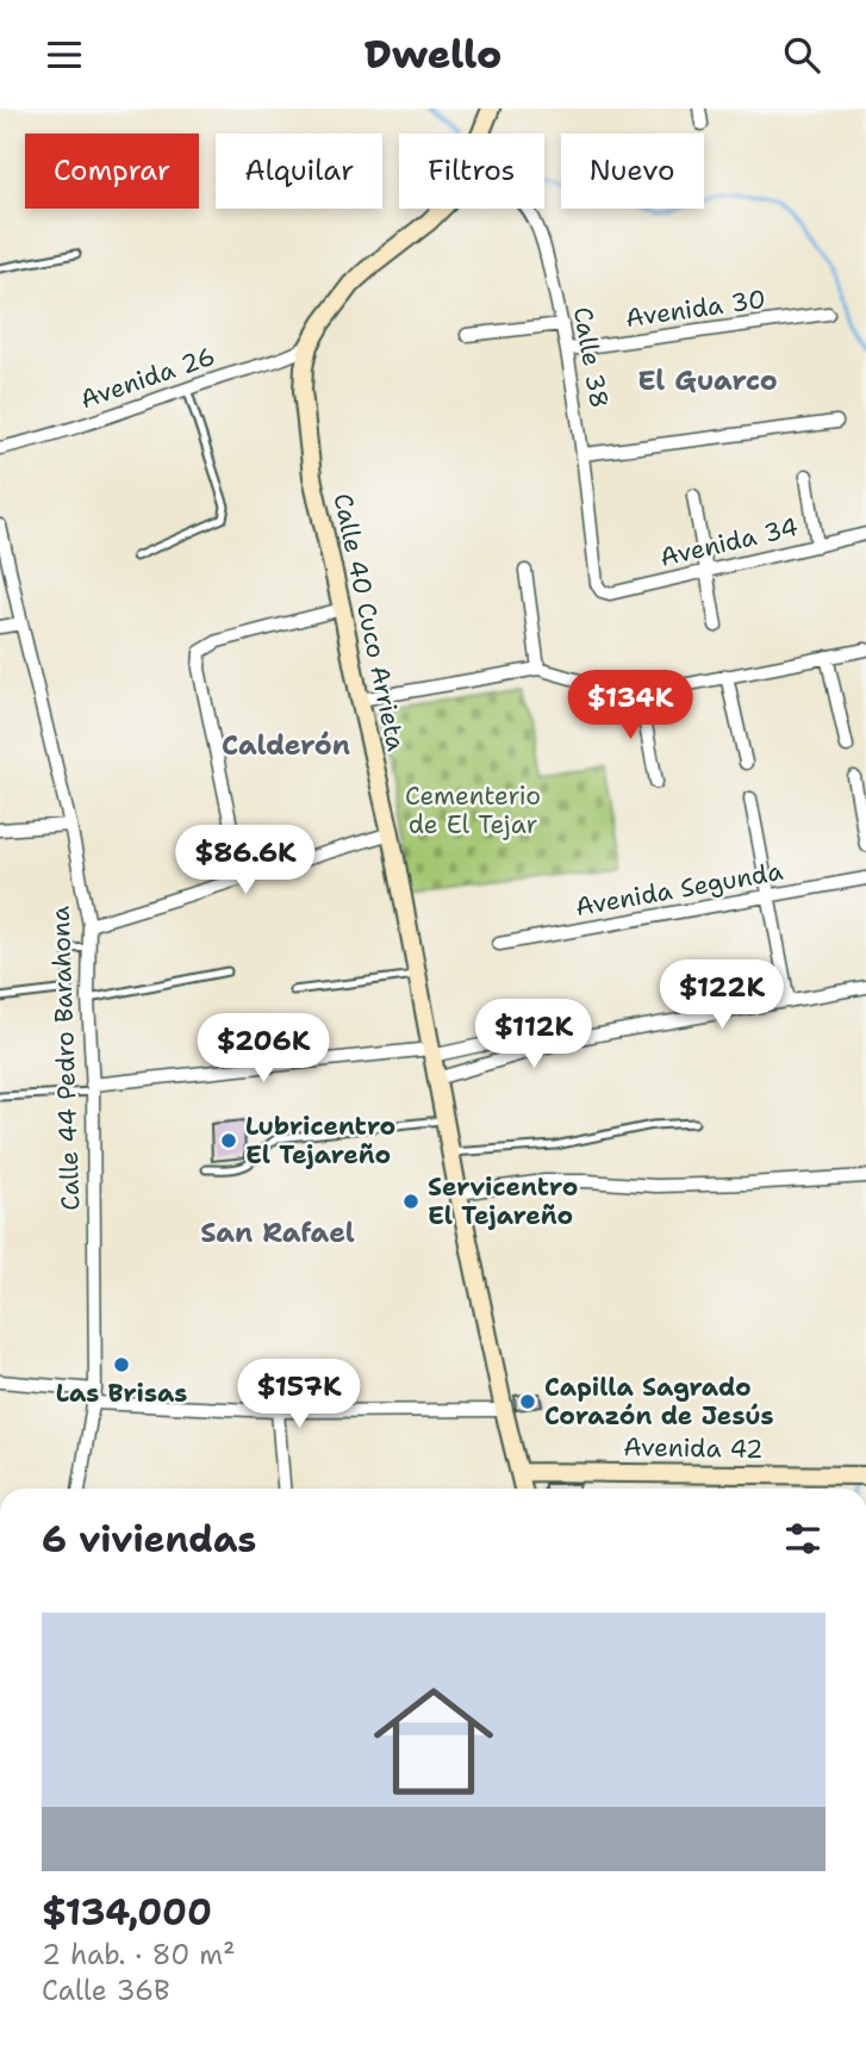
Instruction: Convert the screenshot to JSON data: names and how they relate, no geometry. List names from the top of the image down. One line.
{"streets":{"main road":["Calle 40 Cuco Arrieta","Avenida 42"],"street":["Avenida 30","Calle 38","Avenida 26","Avenida 34","Avenida Segunda","Calle 44 Pedro Barahona"]},"crossings":[["Avenida 30","Calle 38"],["Calle 38","Avenida 34"],["Avenida 26","Calle 40 Cuco Arrieta"],["Calle 40 Cuco Arrieta","Avenida 42"]],"districts":["El Guarco","Calderón","San Rafael"],"parks":["Cementerio de El Tejar"],"places":["Lubricentro El Tejareño","Servicentro El Tejareño","Las Brisas","Capilla Sagrado Corazón de Jesús"],"page":{"header":"Dwello","chip":["Comprar","Alquilar","Filtros","Nuevo"],"price":["$134K","$86.6K","$122K","$112K","$206K","$157K"],"heading":"6 viviendas","list":[{"name":"$134,000","note":"2 hab. · 80 m² · Calle 36B"}]}}
